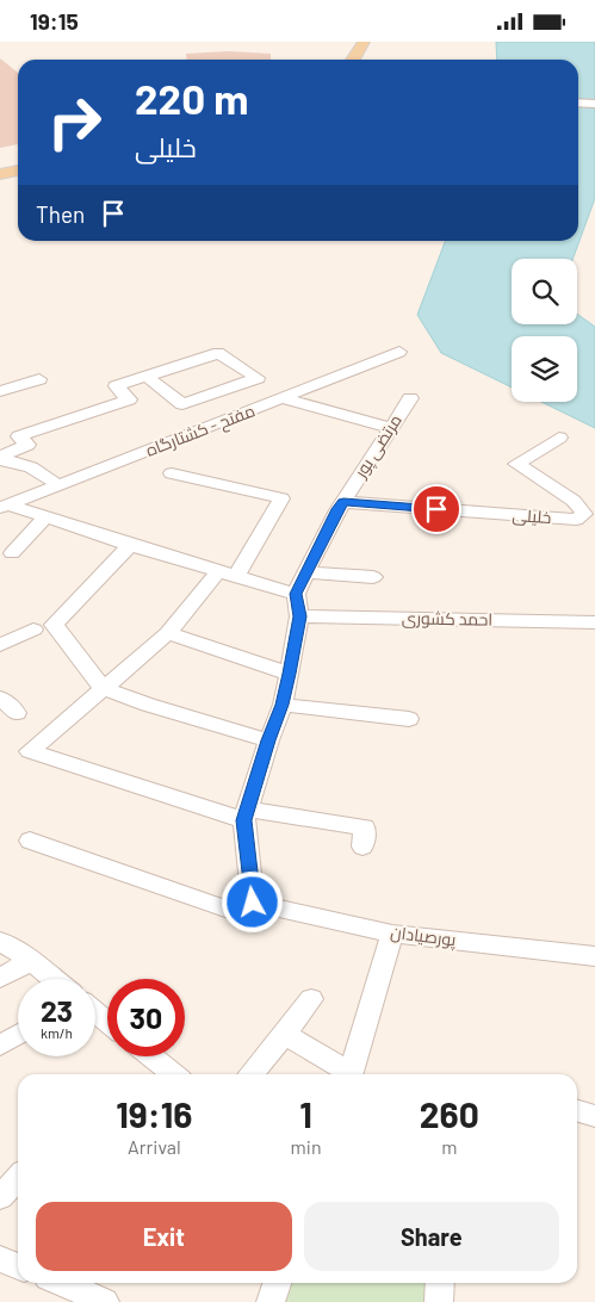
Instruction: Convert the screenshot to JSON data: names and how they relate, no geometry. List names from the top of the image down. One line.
{"streets":{"street":["مفتح - کشتارگاه","مرتضی پور","خلیلی","احمد کشوری","پورصیادان"]},"crossings":[["مرتضی پور","خلیلی"]],"page":{"status":"19:15","turn":["220 m","خلیلی"],"then":"Then","speed":"23 km/h","limit":"30","eta":["19:16","Arrival","1","min","260","m"],"buttons":["Exit","Share"]}}
